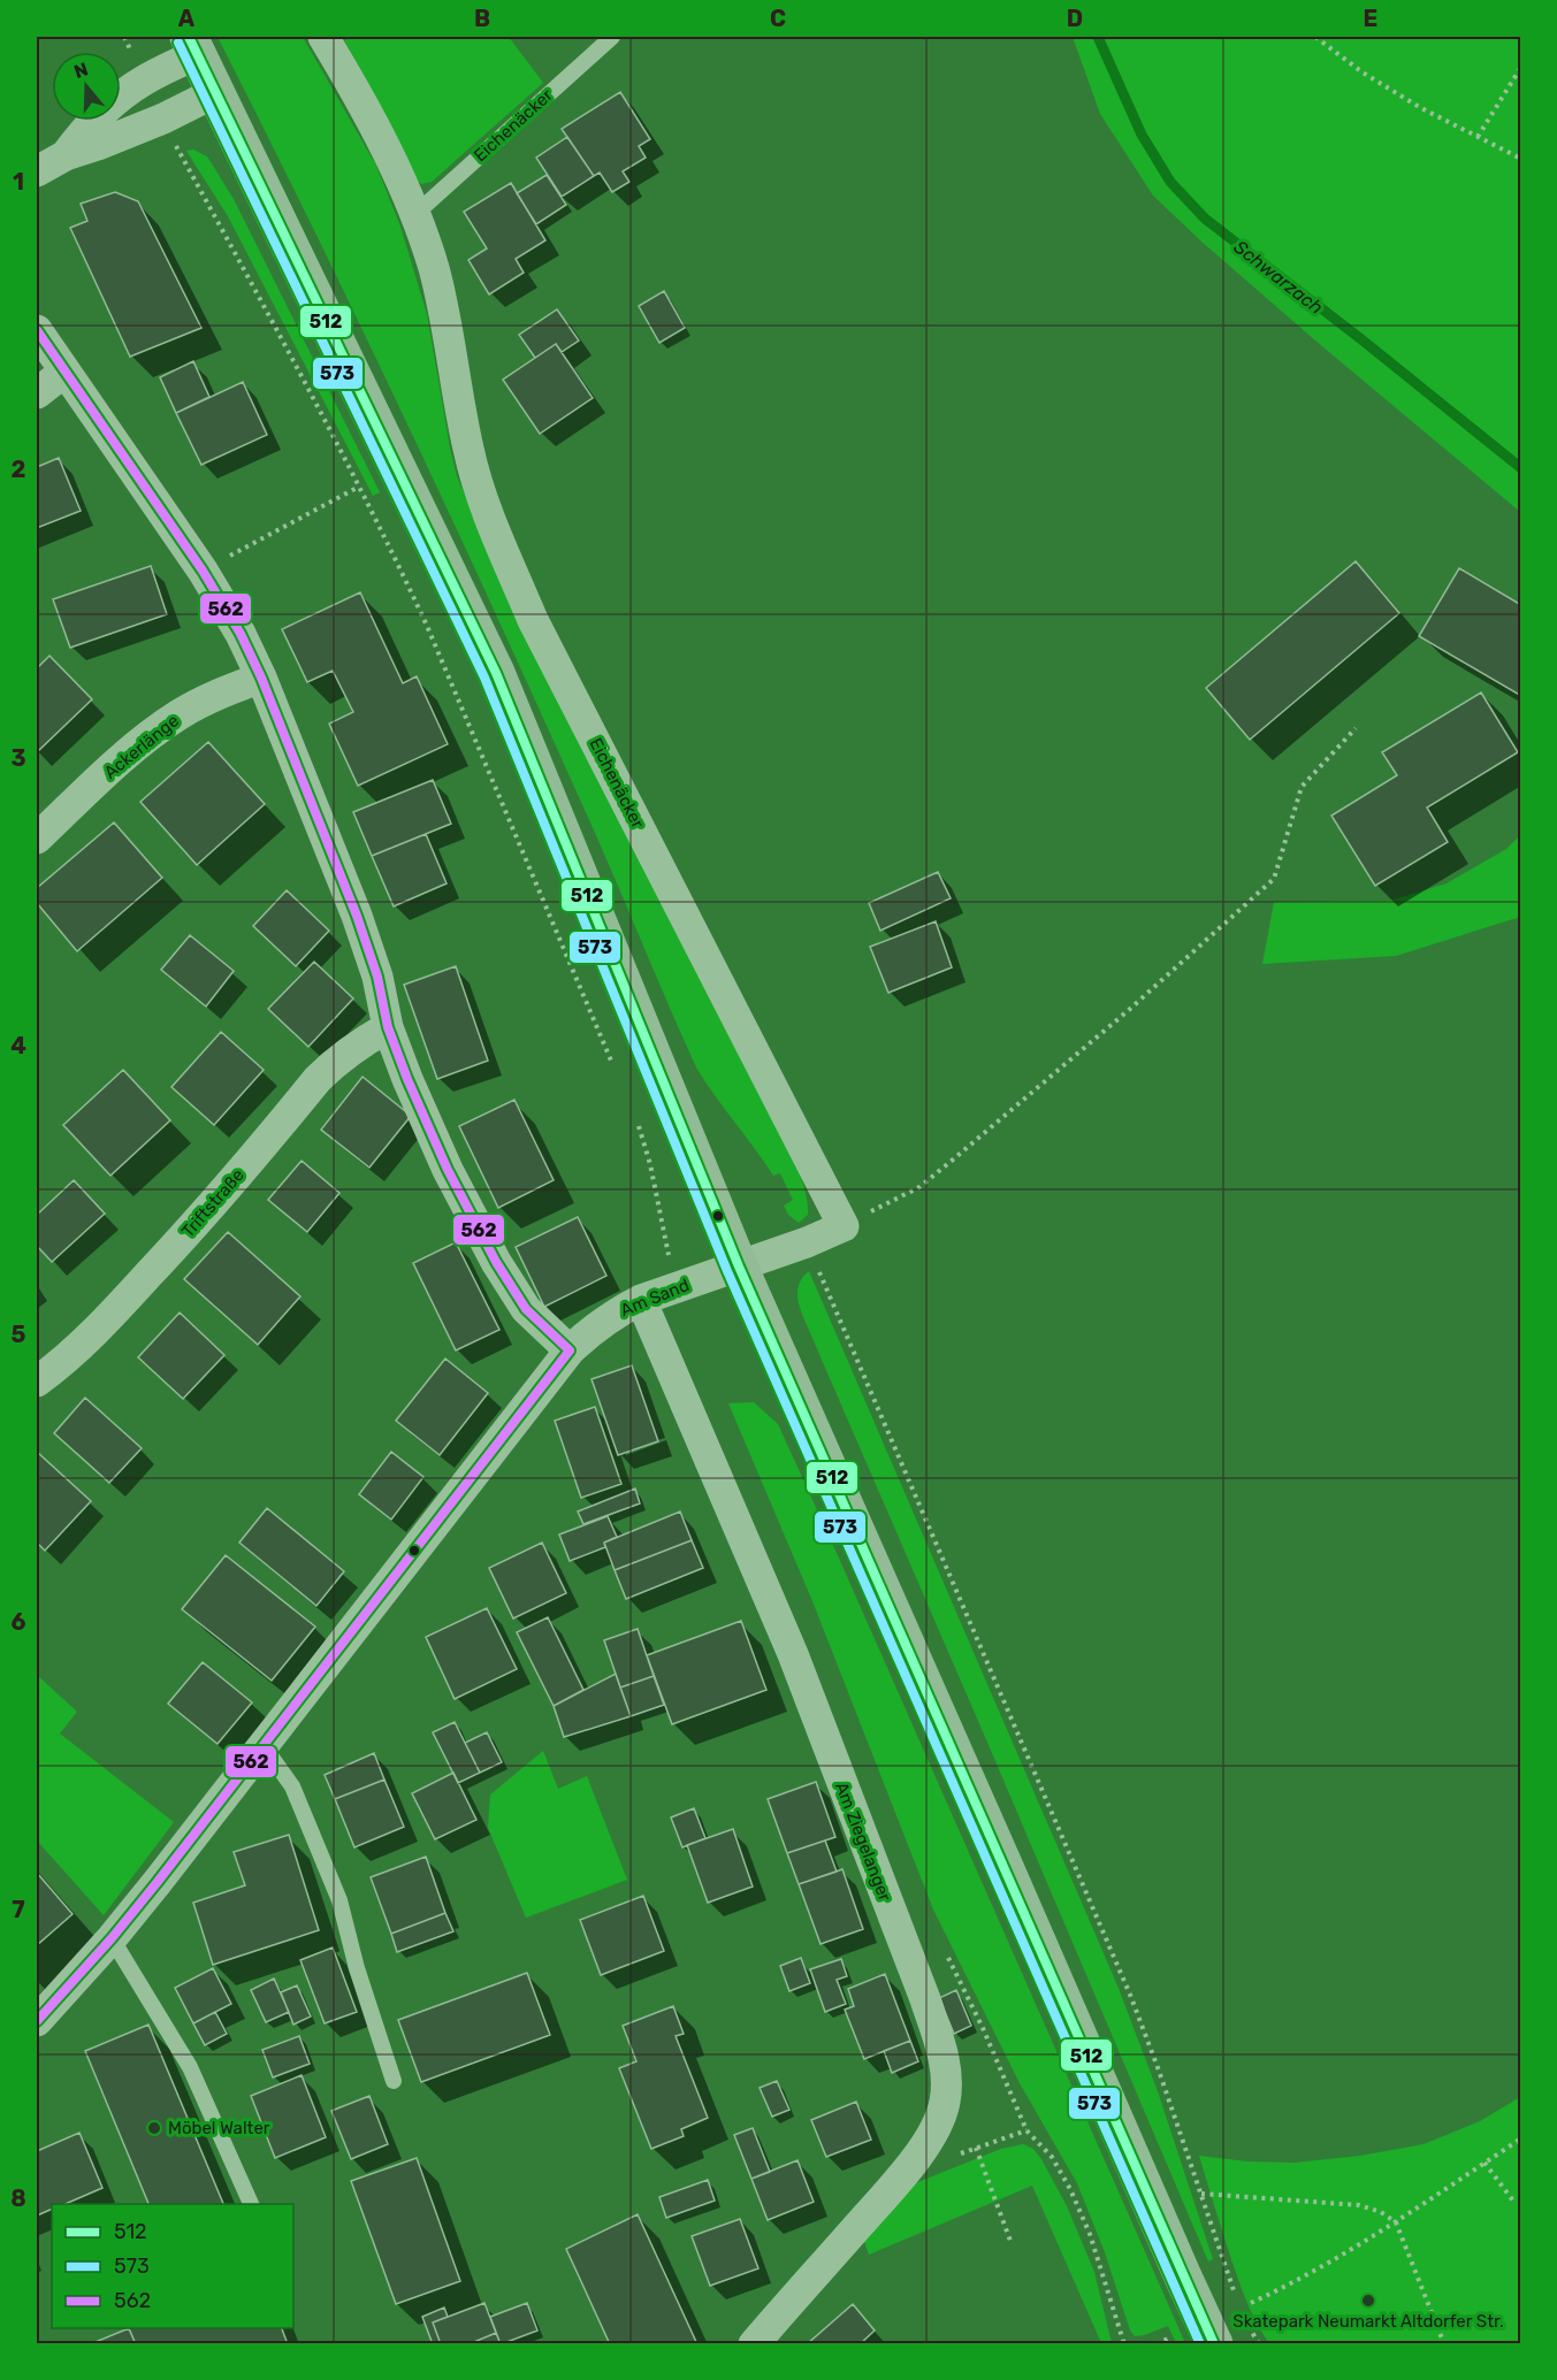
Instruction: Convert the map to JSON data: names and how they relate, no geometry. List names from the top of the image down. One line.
{"streets":{"street":["Eichenäcker","Ackerlänge","Triftstraße","Am Sand","Am Ziegelanger"]},"crossings":[["Am Sand","Am Ziegelanger"]],"water":["Schwarzach"],"places":["Möbel Walter","Skatepark Neumarkt Altdorfer Str."],"lines":["transit line 512","transit line 573","transit line 562"],"legend":["512","573","562"],"north":"top","grid":{"columns":["A","B","C","D","E"],"rows":["1","2","3","4","5","6","7","8"]}}
